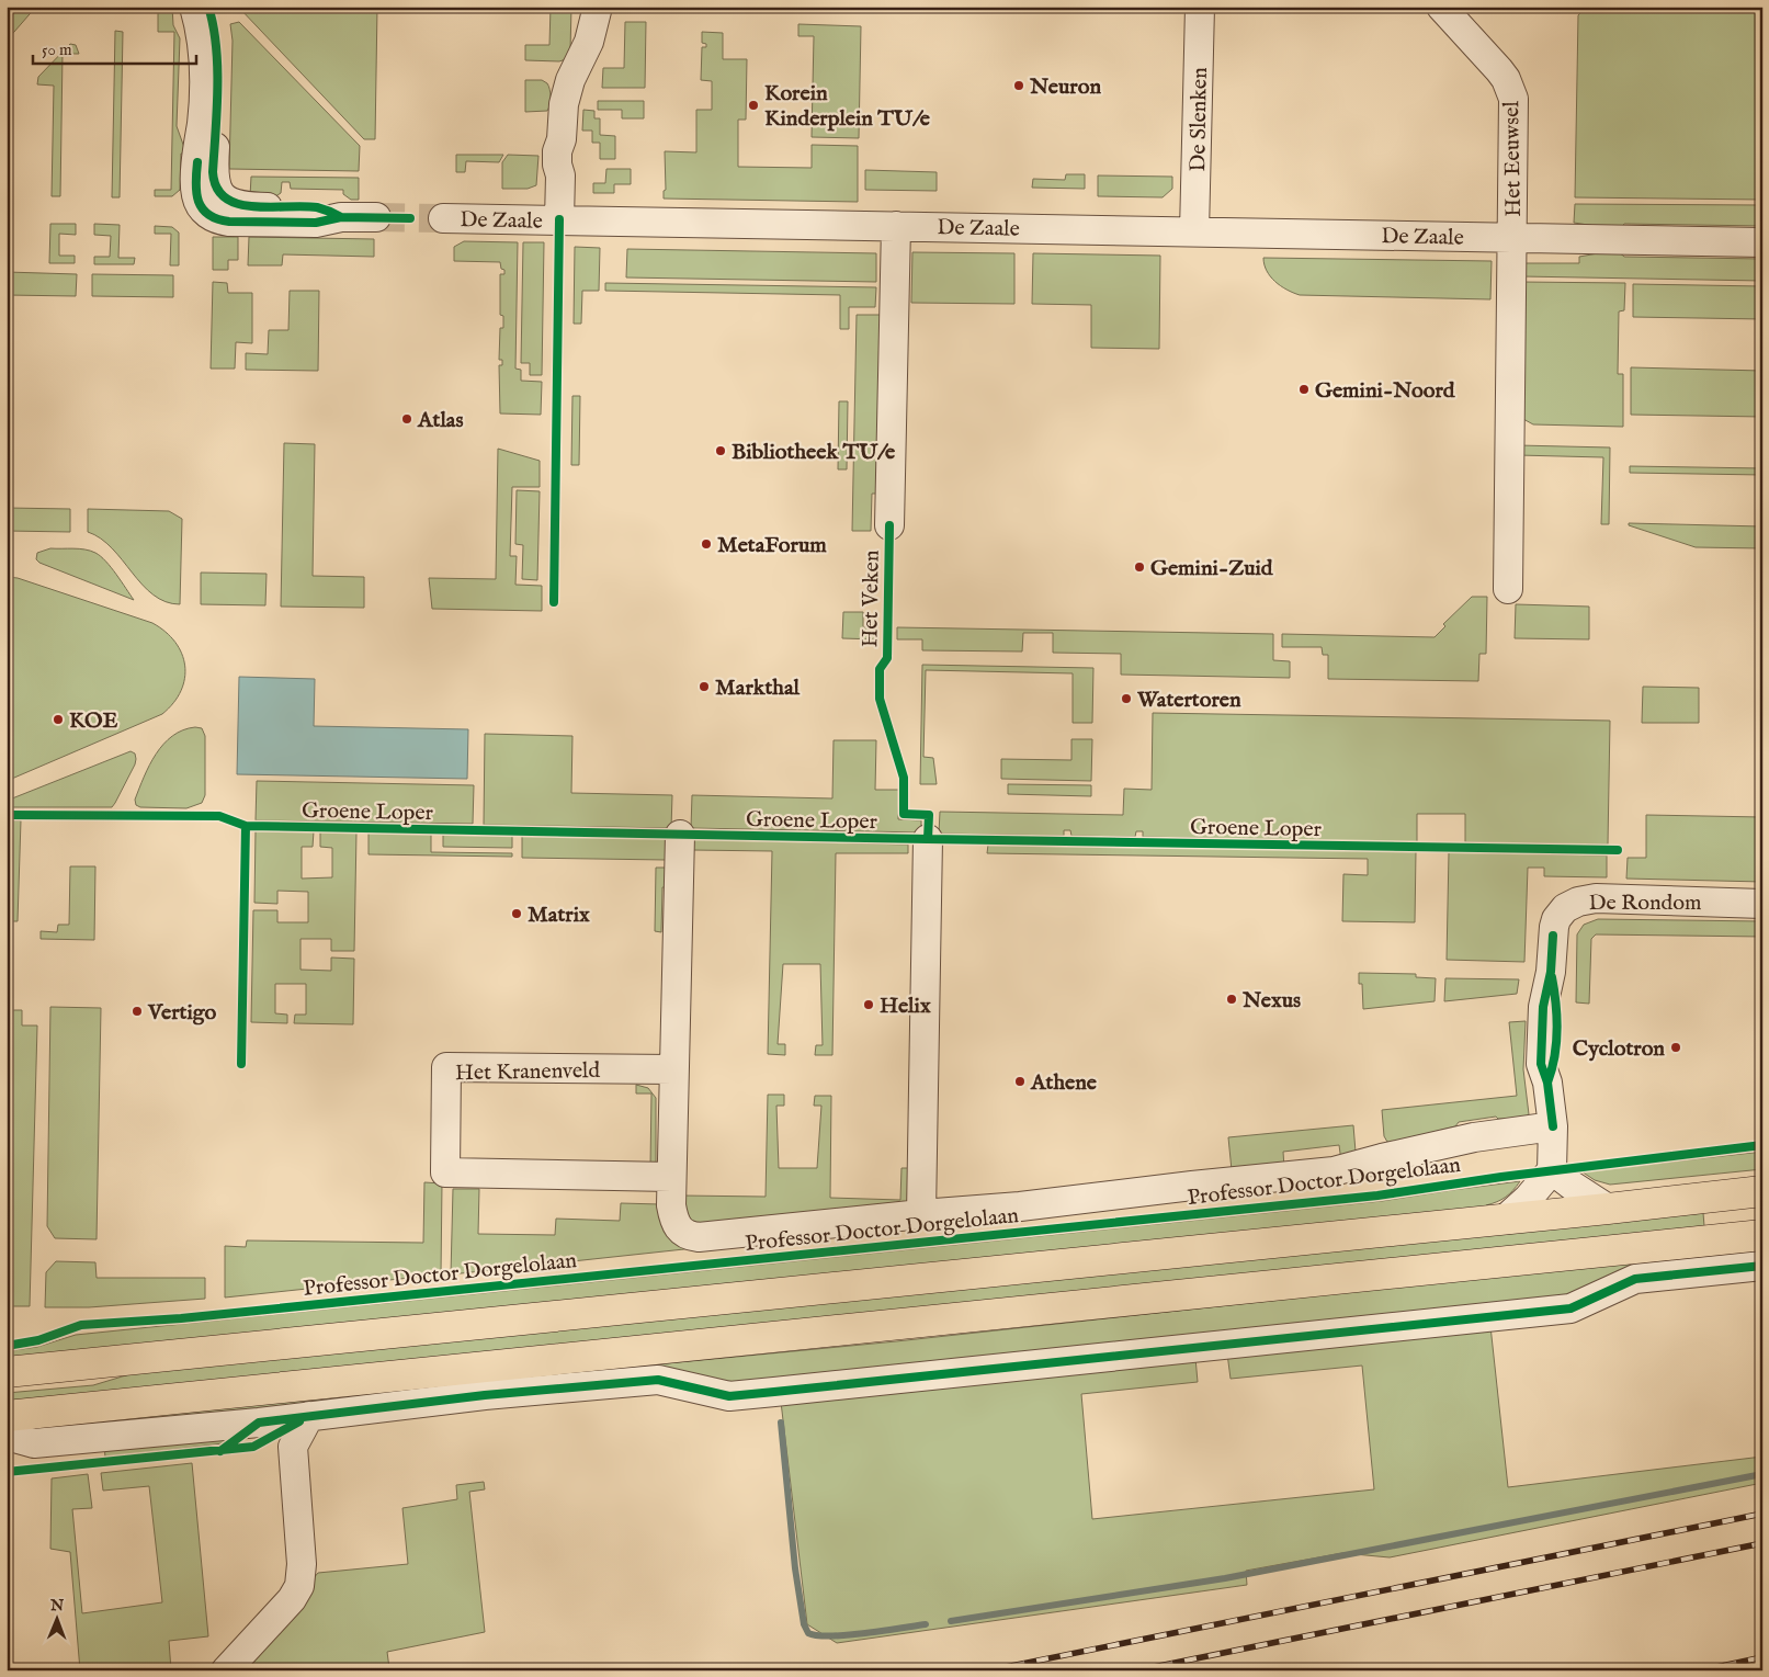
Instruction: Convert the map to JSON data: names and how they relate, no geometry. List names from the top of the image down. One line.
{"streets":{"street":["De Slenken","Het Eeuwsel","De Zaale","Het Veken","De Rondom","Het Kranenveld"],"cycle path":["Groene Loper","Professor Doctor Dorgelolaan"]},"crossings":[["De Slenken","De Zaale"],["Het Eeuwsel","De Zaale"],["De Zaale","Het Veken"]],"places":["Neuron","Korein Kinderplein TU/e","Gemini-Noord","Atlas","Bibliotheek TU/e","MetaForum","Gemini-Zuid","Markthal","Watertoren","KOE","Matrix","Nexus","Helix","Vertigo","Cyclotron","Athene"],"scale_bar":"50 m","north":"top"}
